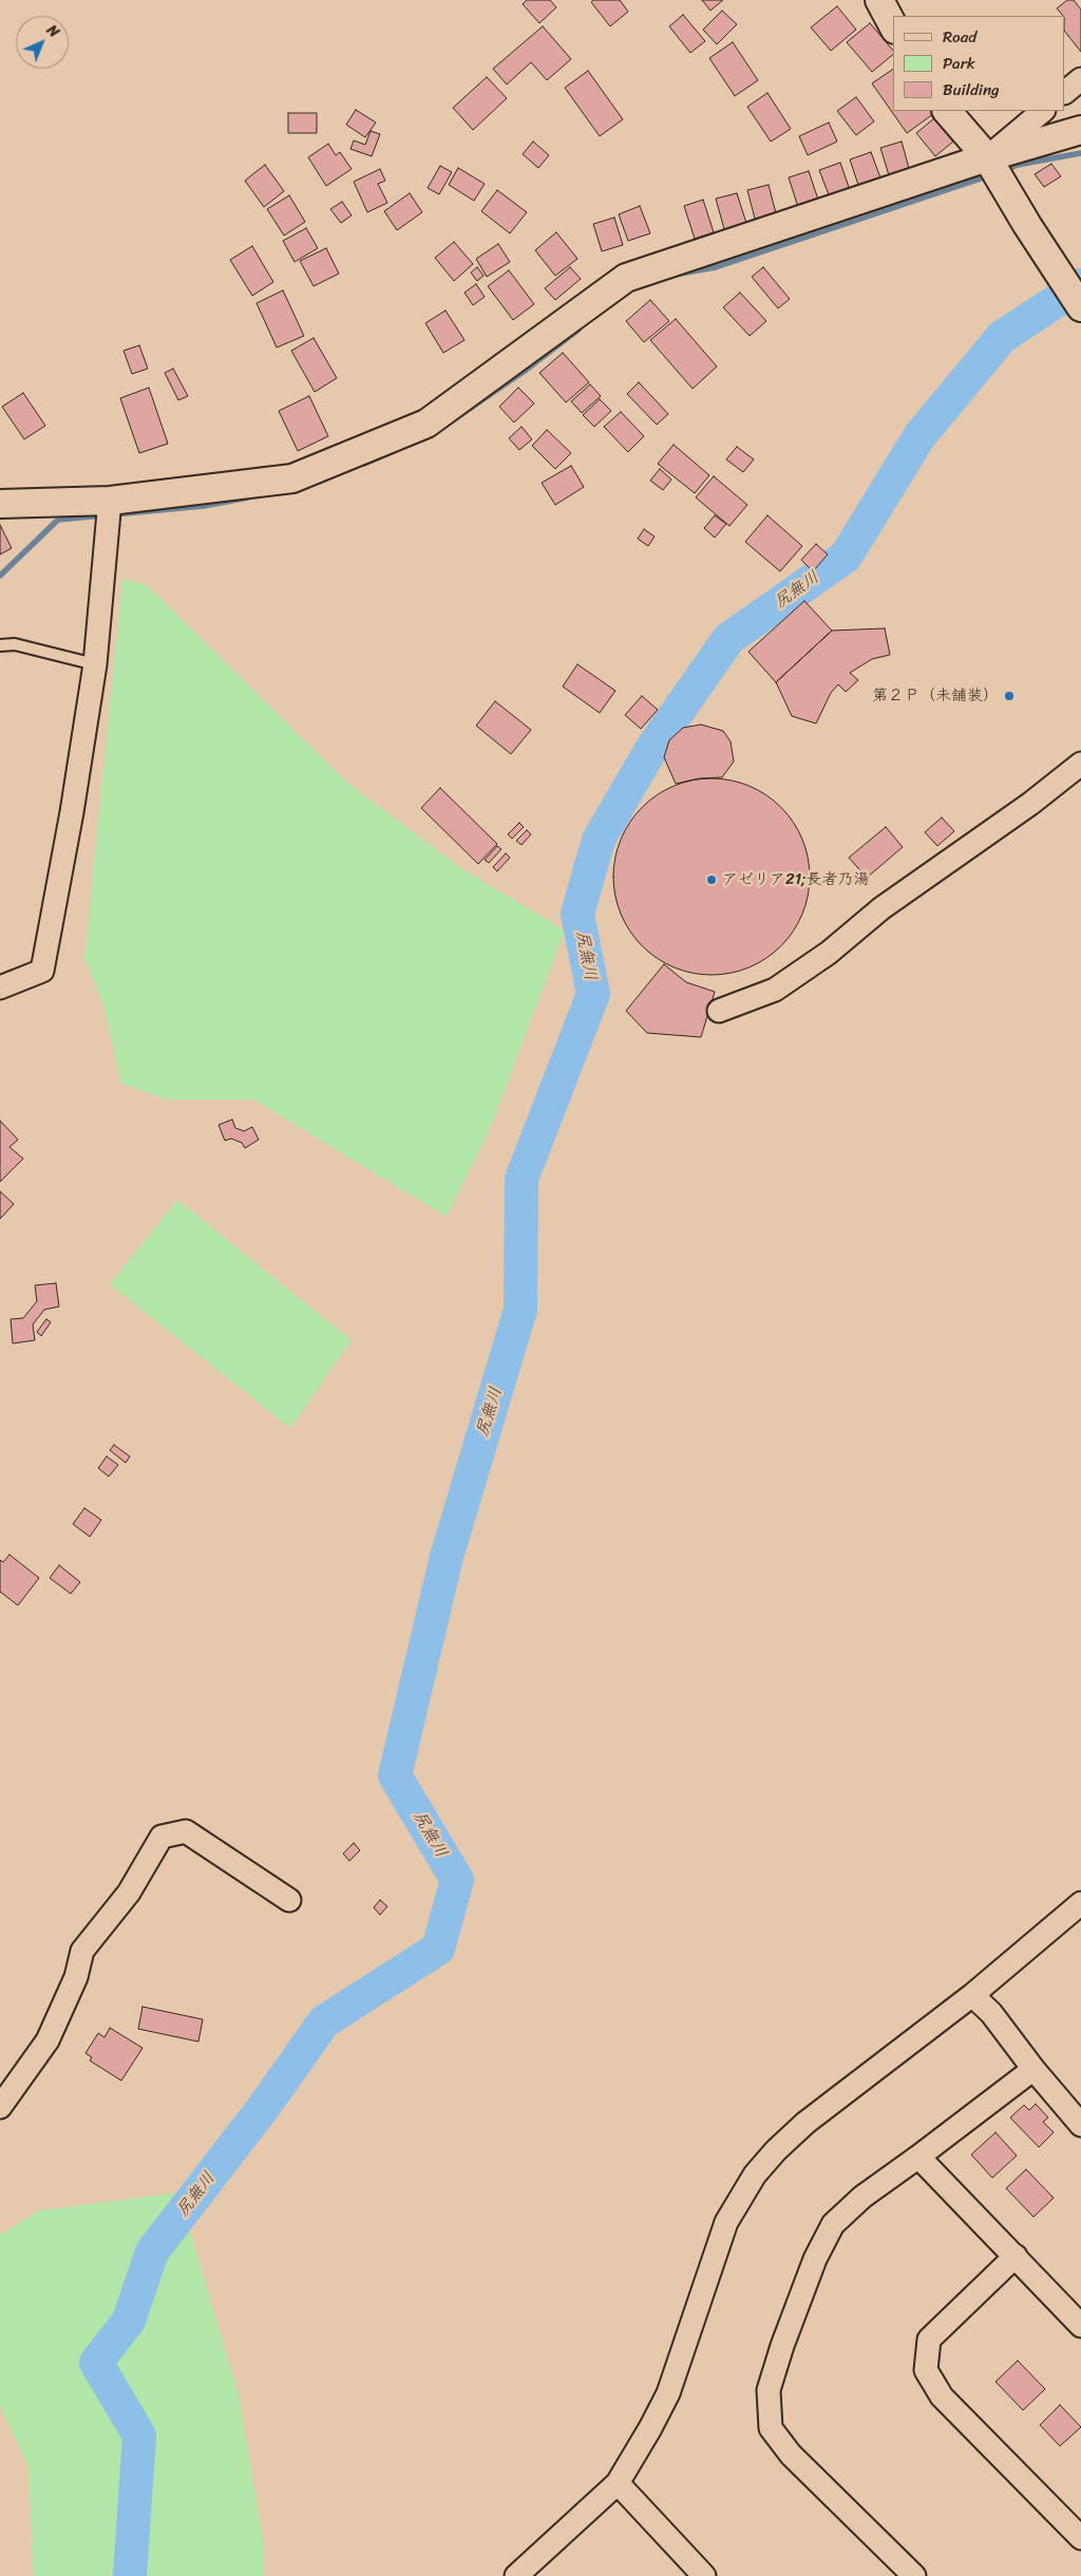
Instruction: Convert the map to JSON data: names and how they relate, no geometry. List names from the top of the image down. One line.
{"water":["尻無川"],"places":["第２Ｐ（未舗装）","アゼリア21;長者乃湯"],"legend":["Road","Park","Building"],"north":"top right"}
